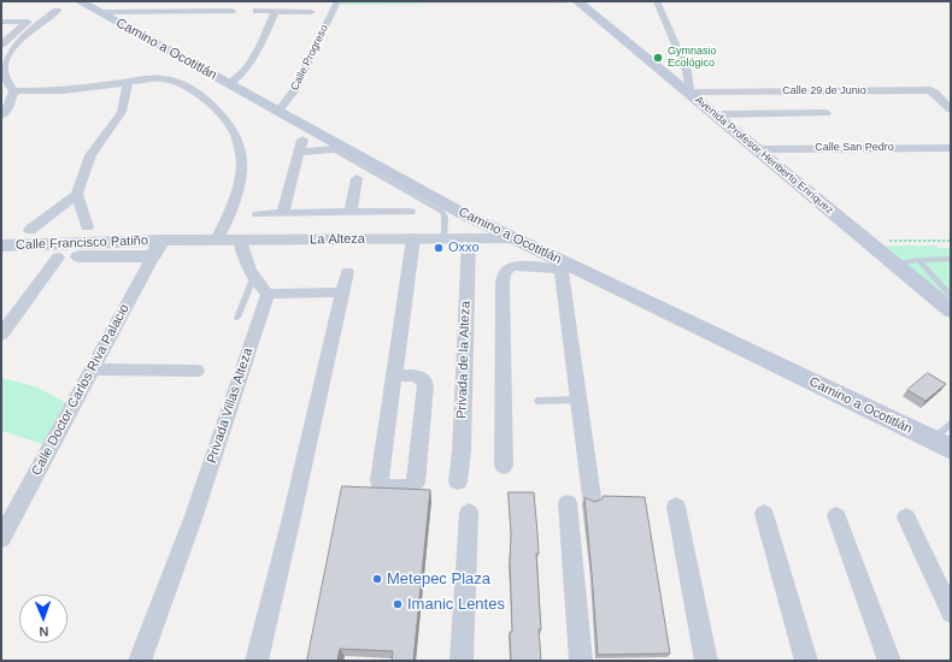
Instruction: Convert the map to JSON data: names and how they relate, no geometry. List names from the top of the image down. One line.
{"streets":{"main road":["Camino a Ocotitlán","Avenida Profesor Heriberto Enríquez"],"street":["Calle Progreso","Calle 29 de Junio","Calle San Pedro","La Alteza","Calle Francisco Patiño","Privada de la Alteza","Calle Doctor Carlos Riva Palacio","Privada Villas Alteza"]},"crossings":[["Camino a Ocotitlán","Calle Progreso"],["Camino a Ocotitlán","La Alteza"],["Calle 29 de Junio","Avenida Profesor Heriberto Enríquez"],["Calle San Pedro","Avenida Profesor Heriberto Enríquez"],["La Alteza","Calle Francisco Patiño"],["La Alteza","Privada de la Alteza"],["La Alteza","Calle Doctor Carlos Riva Palacio"],["Calle Francisco Patiño","Calle Doctor Carlos Riva Palacio"]],"places":["Gymnasio Ecológico","Oxxo","Metepec Plaza","Imanic Lentes"],"north":"bottom"}
